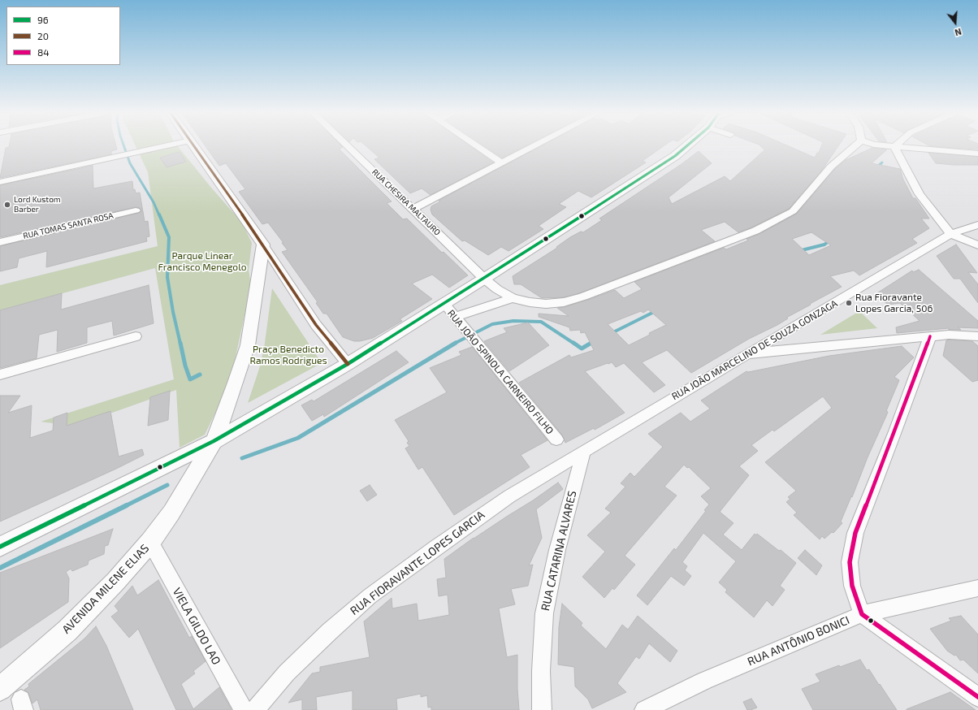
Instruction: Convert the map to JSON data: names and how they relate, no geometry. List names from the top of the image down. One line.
{"streets":{"main road":["AVENIDA MILENE ELIAS"],"street":["RUA CHESIRA MALTAURO","RUA TOMAS SANTA ROSA","RUA JOÃO MARCELINO DE SOUZA GONZAGA","RUA JOÃO SPINOLA CARNEIRO FILHO","RUA CATARINA ALVARES","RUA FIORAVANTE LOPES GARCIA","VIELA GILDO LAO","RUA ANTÔNIO BONICI"]},"crossings":[["RUA JOÃO MARCELINO DE SOUZA GONZAGA","RUA CATARINA ALVARES"],["RUA JOÃO MARCELINO DE SOUZA GONZAGA","RUA FIORAVANTE LOPES GARCIA"],["RUA CATARINA ALVARES","RUA FIORAVANTE LOPES GARCIA"],["AVENIDA MILENE ELIAS","VIELA GILDO LAO"]],"parks":["Parque Linear Francisco Menegolo","Praça Benedicto Ramos Rodrigues"],"places":["Lord Kustom Barber","Rua Fioravante Lopes Garcia, 506"],"lines":["transit line 96","transit line 20","transit line 84"],"legend":["96","20","84"],"north":"bottom"}
